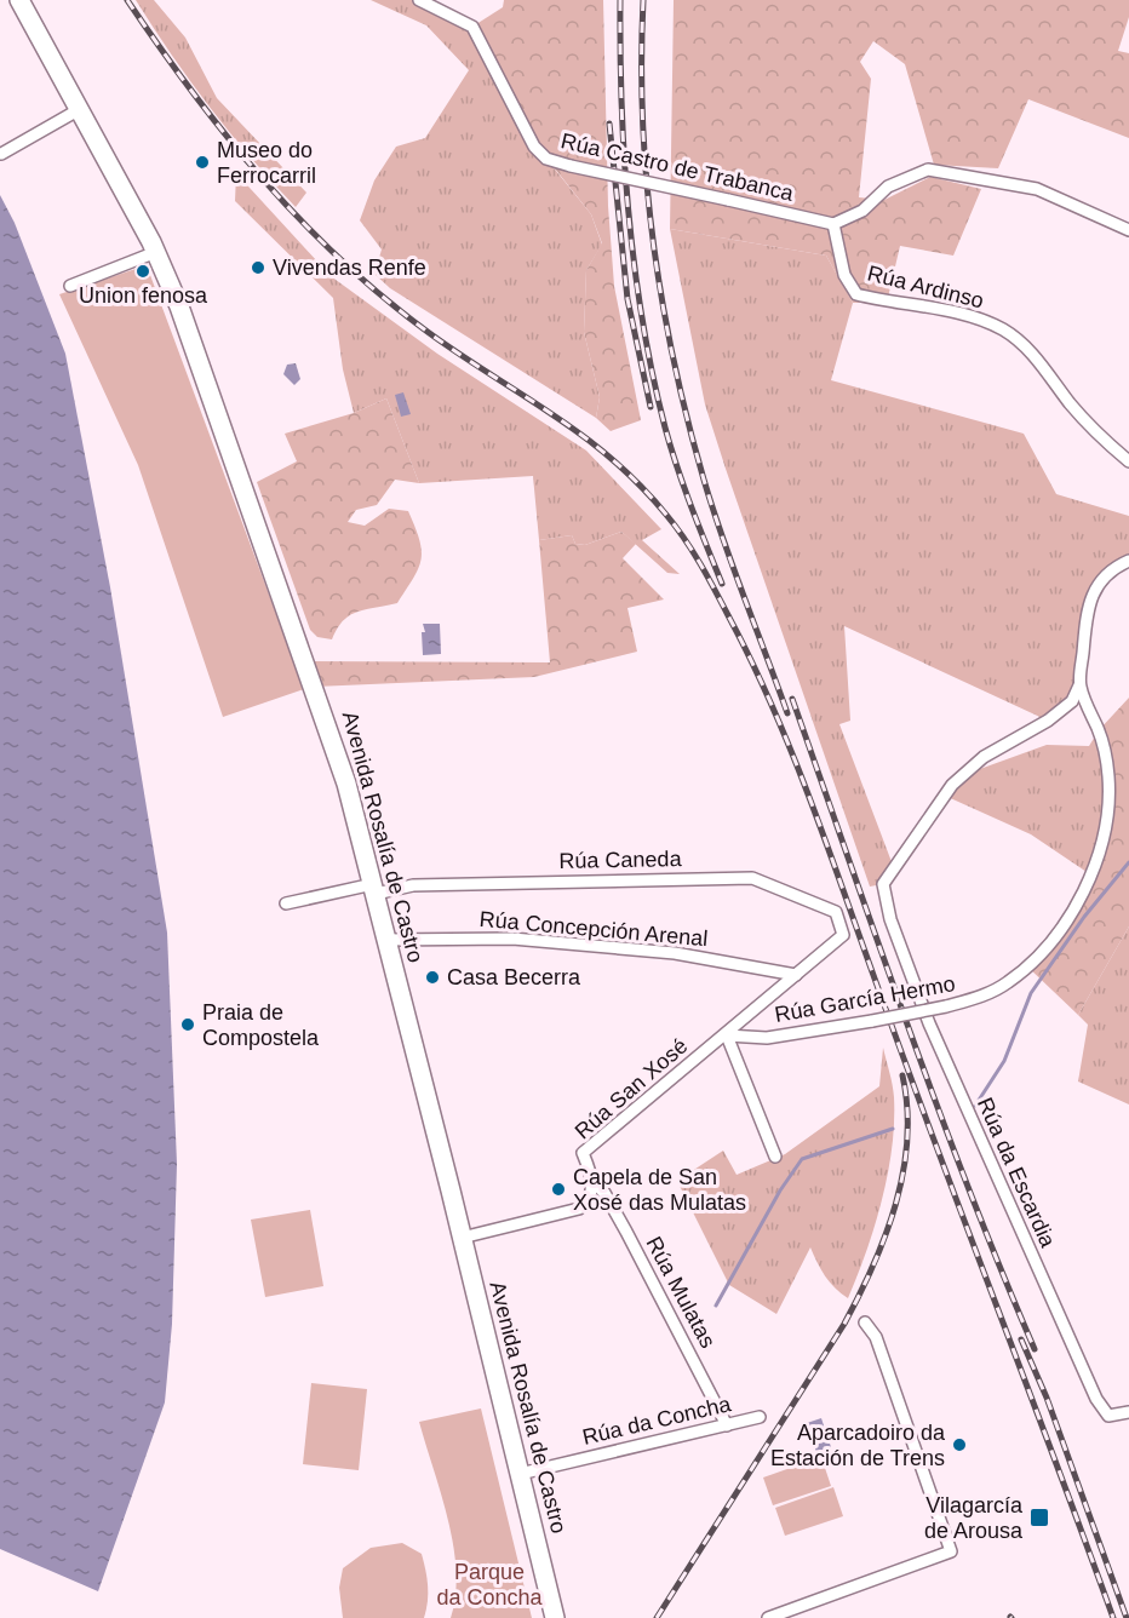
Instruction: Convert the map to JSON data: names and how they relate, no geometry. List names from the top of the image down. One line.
{"streets":{"main road":["Avenida Rosalía de Castro"],"street":["Rúa Castro de Trabanca","Rúa Ardinso","Rúa Caneda","Rúa Concepción Arenal","Rúa García Hermo","Rúa San Xosé","Rúa da Escardia","Rúa Mulatas","Rúa da Concha"]},"crossings":[["Rúa Castro de Trabanca","Rúa Ardinso"],["Avenida Rosalía de Castro","Rúa Caneda"],["Avenida Rosalía de Castro","Rúa Concepción Arenal"],["Avenida Rosalía de Castro","Rúa da Concha"],["Rúa Caneda","Rúa San Xosé"],["Rúa Concepción Arenal","Rúa San Xosé"],["Rúa García Hermo","Rúa San Xosé"],["Rúa García Hermo","Rúa da Escardia"],["Rúa San Xosé","Rúa Mulatas"],["Rúa Mulatas","Rúa da Concha"]],"parks":["Parque da Concha"],"places":{"other":["Museo do Ferrocarril","Vivendas Renfe","Union fenosa","Casa Becerra","Praia de Compostela","Capela de San Xosé das Mulatas","Aparcadoiro da Estación de Trens"],"transit":["Vilagarcía de Arousa"]}}
